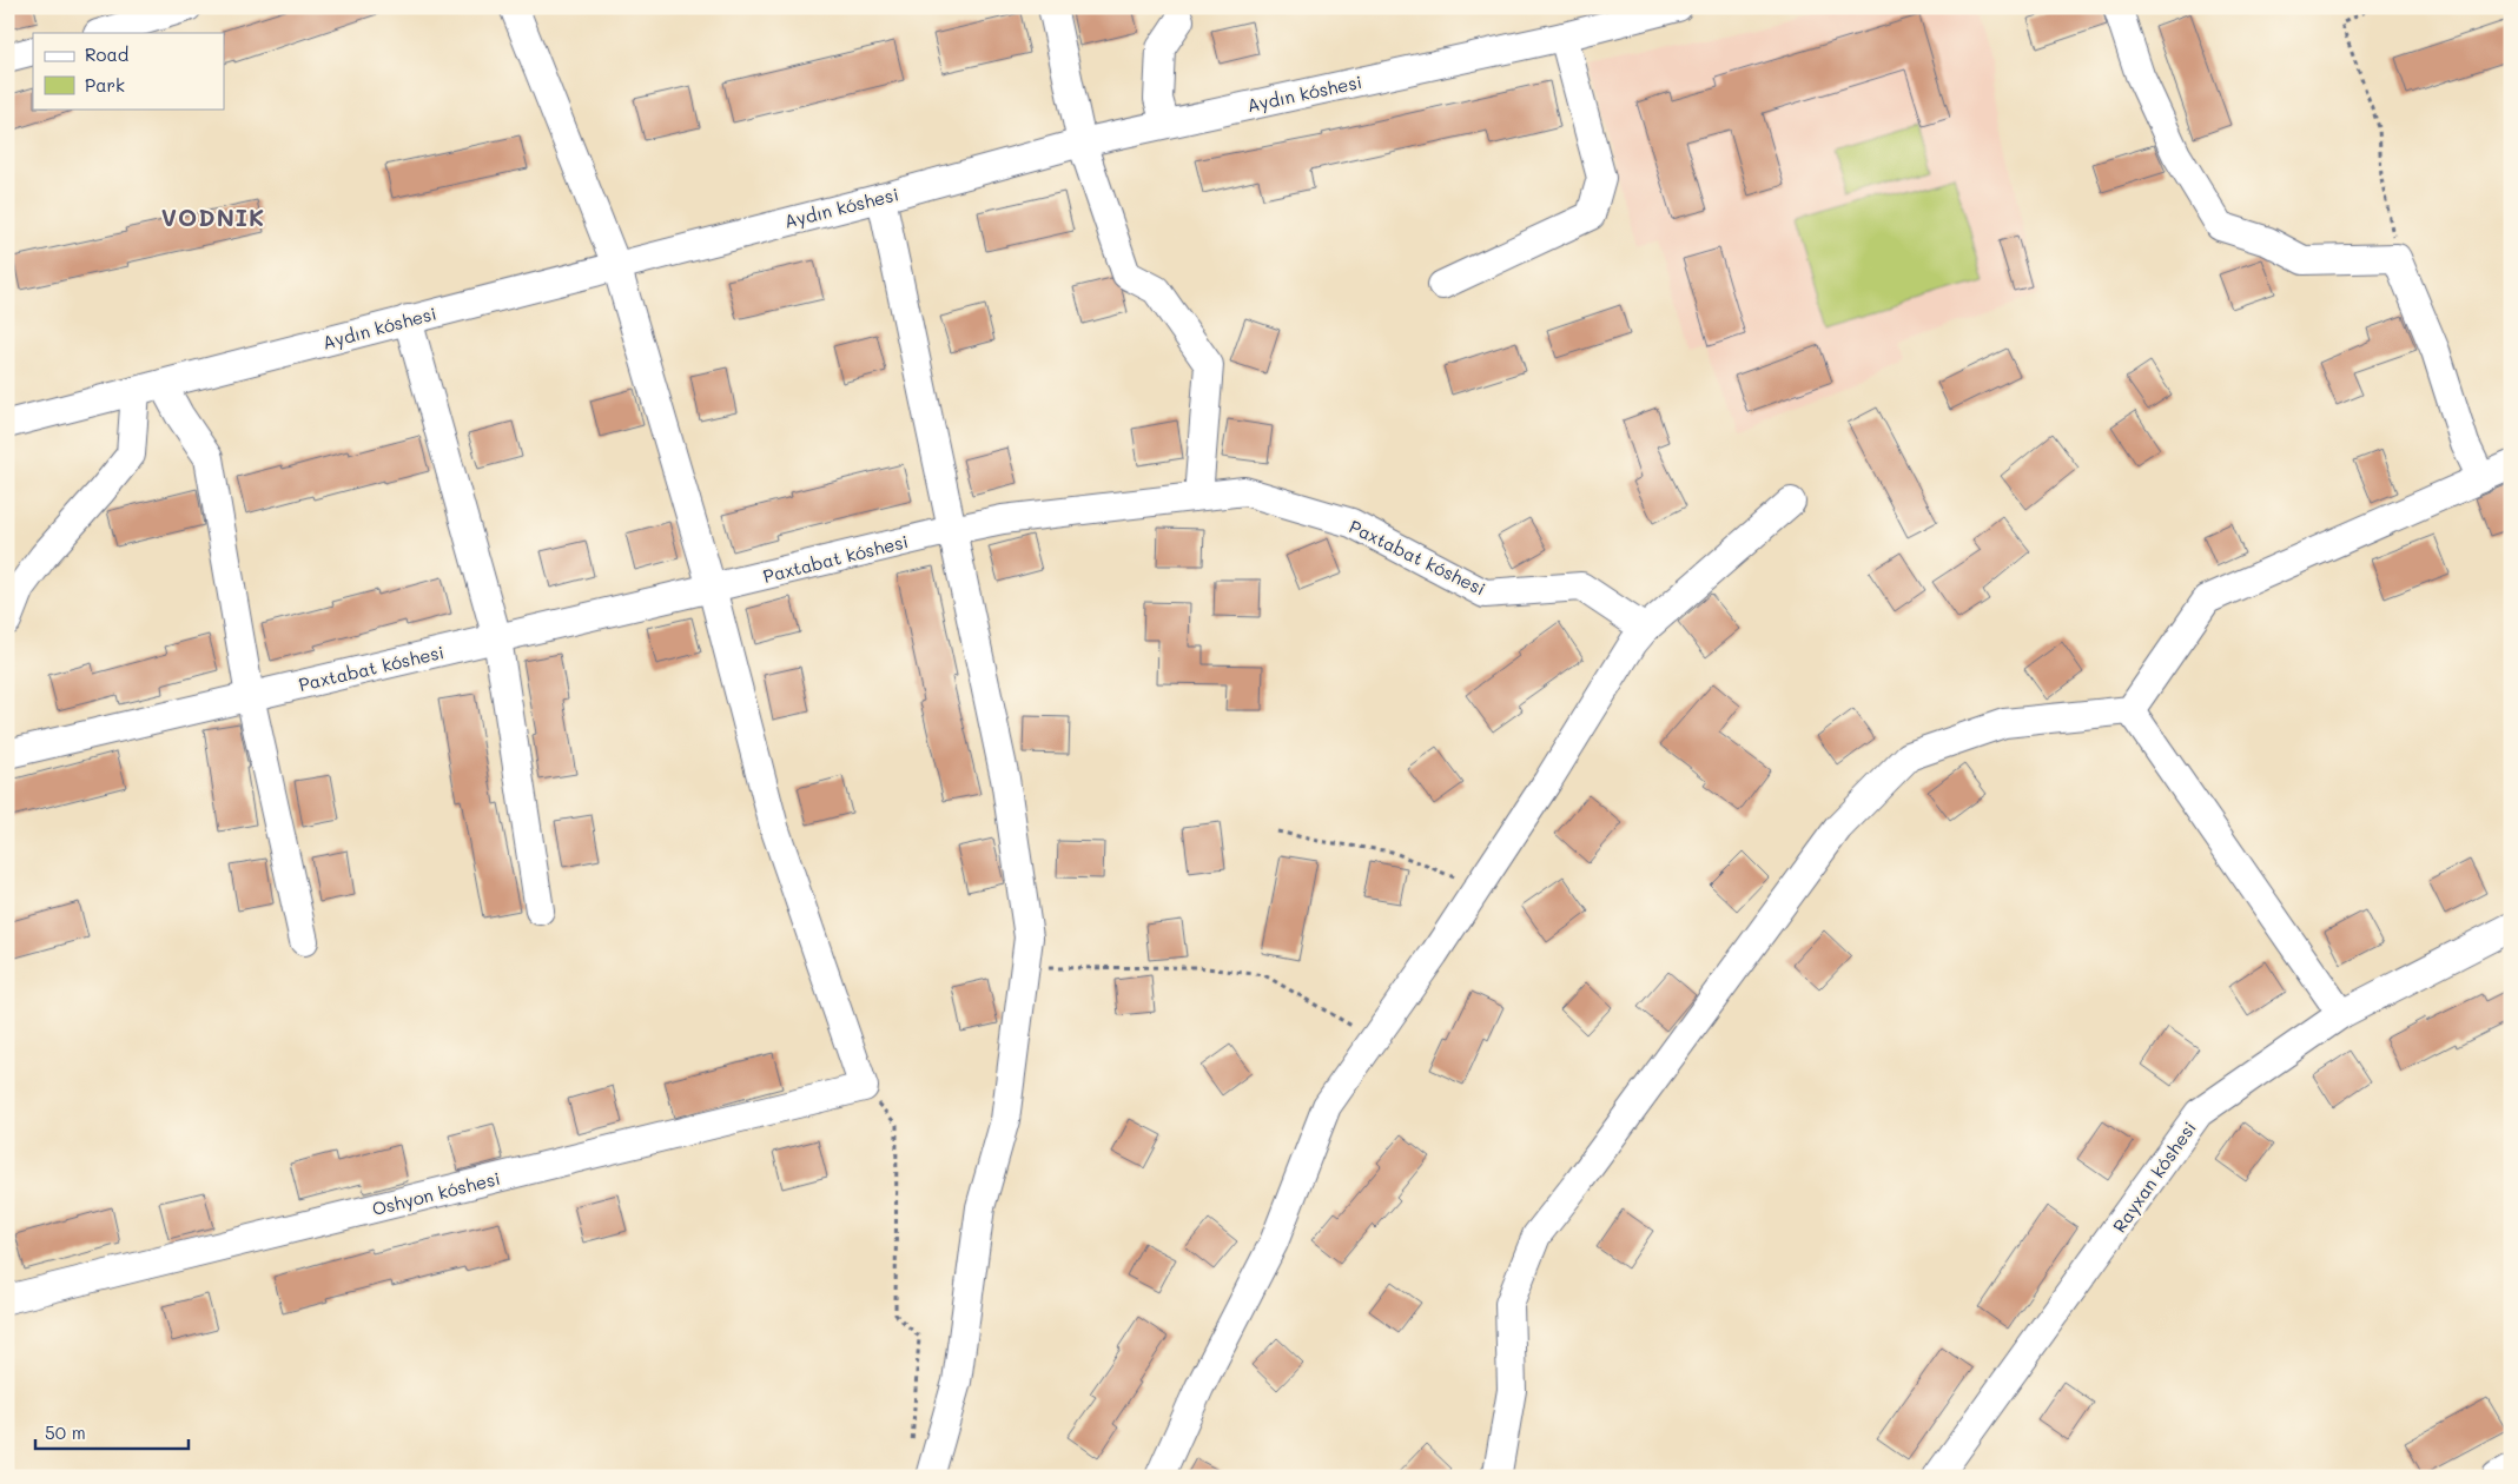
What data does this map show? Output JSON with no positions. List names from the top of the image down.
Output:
{
  "streets": {
    "street": [
      "Aydın kóshesi",
      "Paxtabat kóshesi",
      "Rayxan kóshesi",
      "Oshyon kóshesi"
    ]
  },
  "districts": ["VODNIK"],
  "legend": ["Road", "Park"],
  "scale_bar": "50 m"
}
